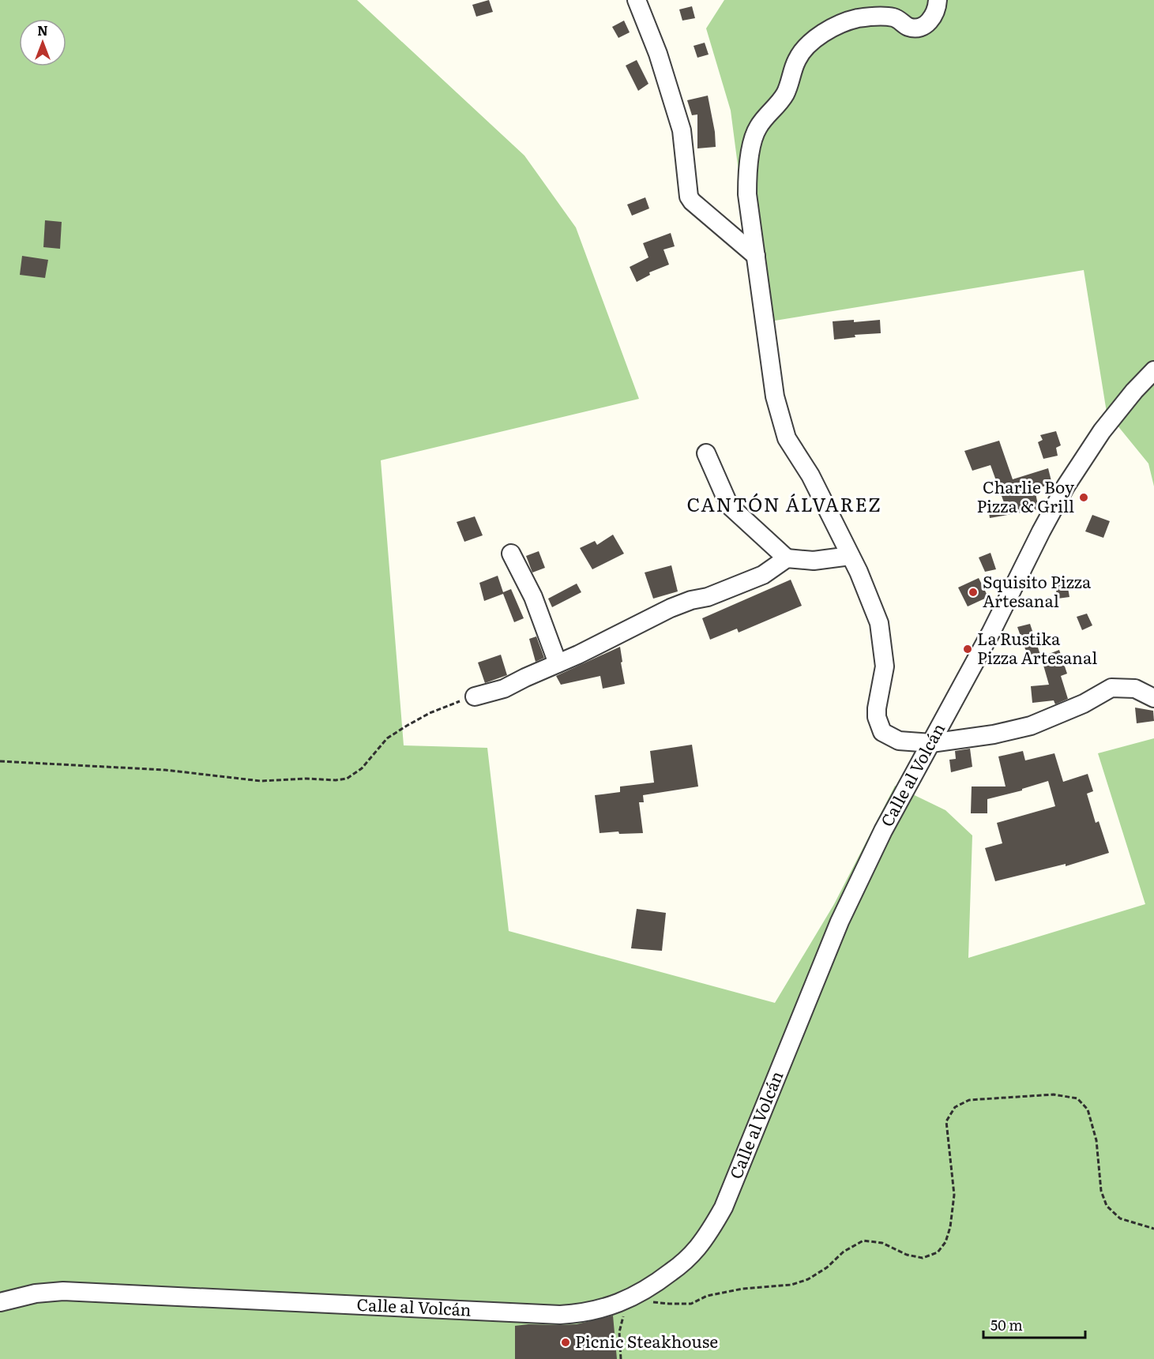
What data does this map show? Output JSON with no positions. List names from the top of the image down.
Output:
{
  "streets": {
    "street": ["Calle al Volcán"]
  },
  "districts": ["CANTÓN ÁLVAREZ"],
  "places": [
    "Charlie Boy Pizza & Grill",
    "Squisito Pizza Artesanal",
    "La Rustika Pizza Artesanal",
    "Picnic Steakhouse"
  ],
  "scale_bar": "50 m",
  "north": "top"
}
